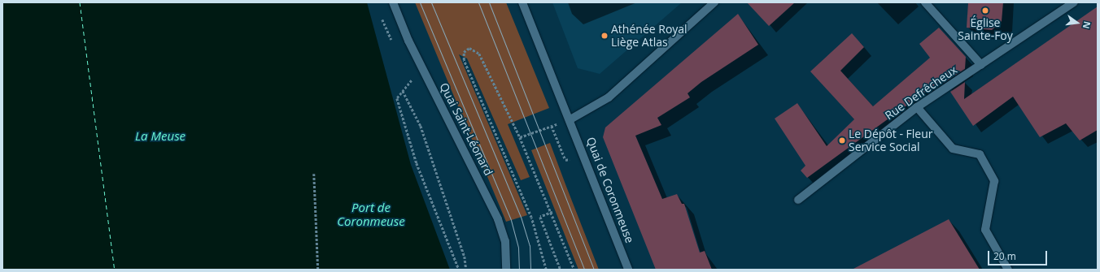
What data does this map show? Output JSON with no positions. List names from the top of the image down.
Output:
{
  "streets": {
    "street": ["Rue Defrêcheux", "Quai Saint-Léonard", "Quai de Coronmeuse"]
  },
  "water": ["La Meuse", "Port de Coronmeuse"],
  "places": ["Église Sainte-Foy", "Athénée Royal Liège Atlas", "Le Dépôt - Fleur Service Social"],
  "scale_bar": "20 m",
  "north": "right"
}
